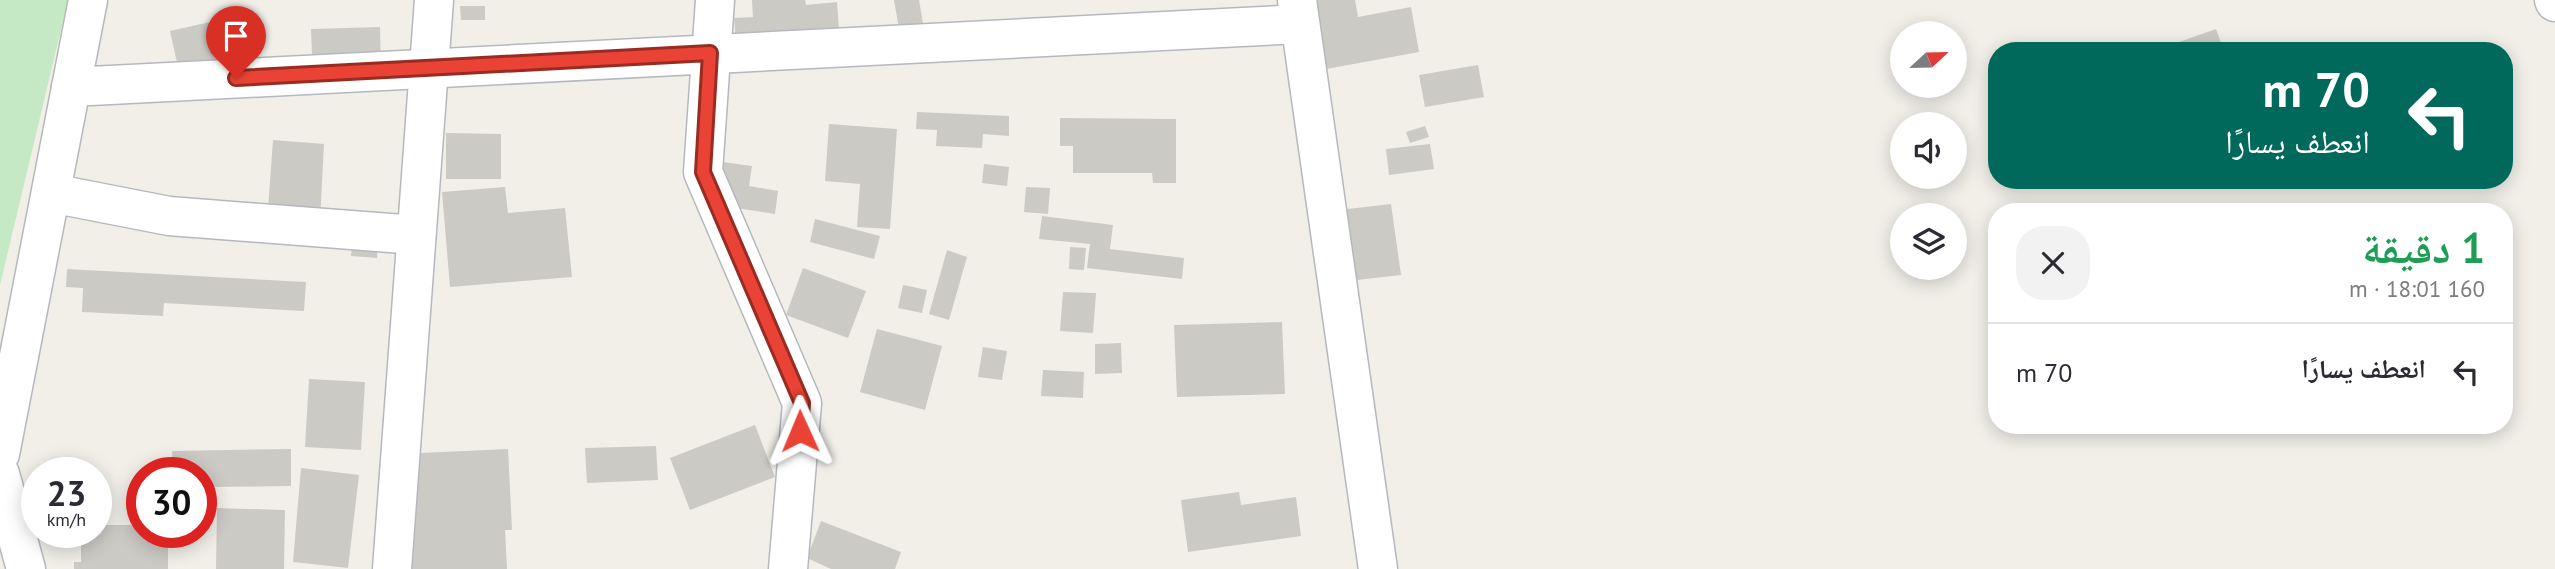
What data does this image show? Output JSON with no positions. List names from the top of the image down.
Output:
{
  "north": "right",
  "page": {
    "turn": ["70 m", "انعطف يسارًا"],
    "heading": ["1 دقيقة", "160 m · 18:01"],
    "list": [
      {
        "name": "انعطف يسارًا",
        "value": "70 m"
      }
    ],
    "speed": "23 km/h",
    "limit": "30"
  }
}
